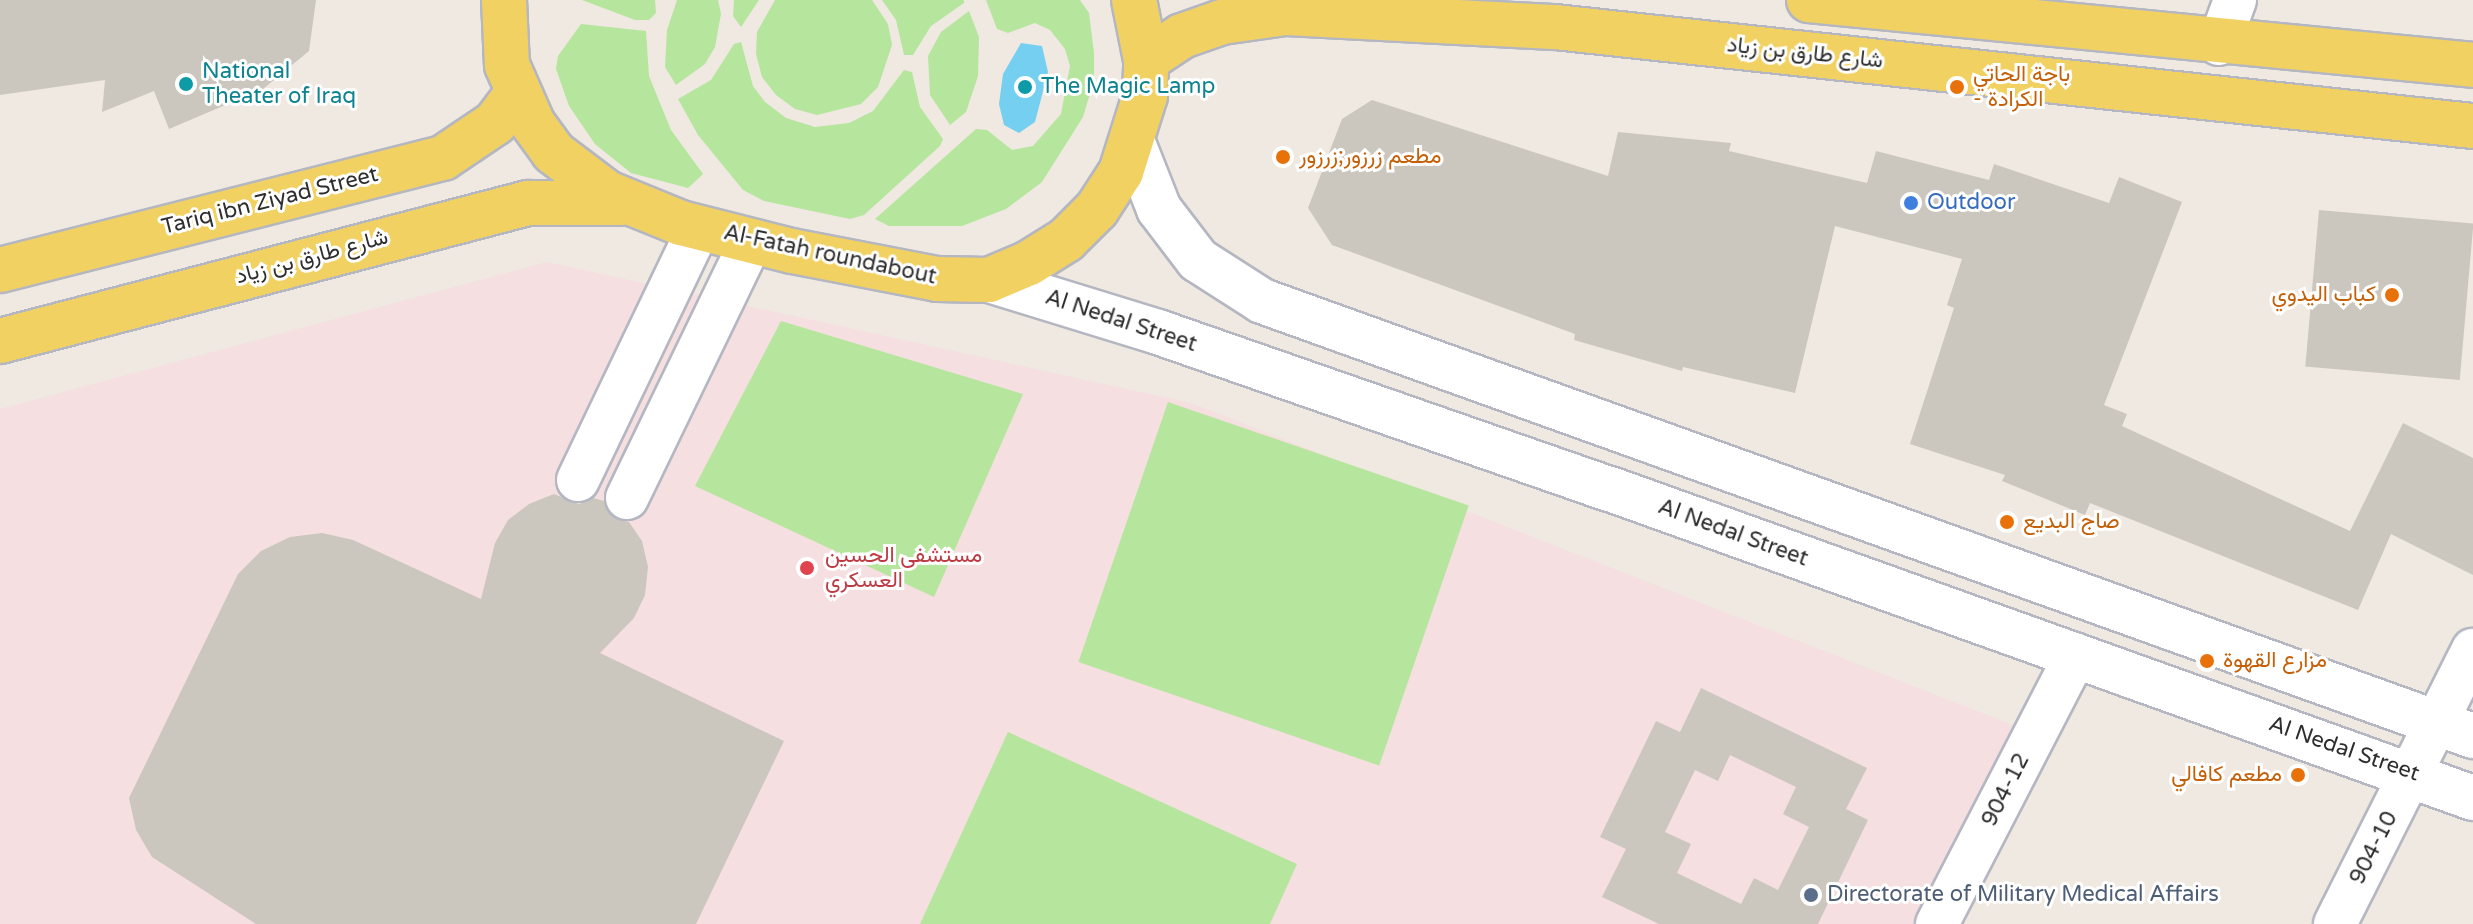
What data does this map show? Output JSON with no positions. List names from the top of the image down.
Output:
{
  "streets": {
    "main road": [
      "شارع طارق بن زياد",
      "Tariq ibn Ziyad Street",
      "Al-Fatah roundabout",
      "Al Nedal Street"
    ],
    "street": ["904-12", "904-10"]
  },
  "crossings": [
    ["شارع طارق بن زياد", "Al-Fatah roundabout"],
    ["Tariq ibn Ziyad Street", "Al-Fatah roundabout"],
    ["Al-Fatah roundabout", "Al Nedal Street"],
    ["Al Nedal Street", "904-12"],
    ["Al Nedal Street", "904-10"]
  ],
  "places": [
    "National Theater of Iraq",
    "The Magic Lamp",
    "باجة الحاتي - الكرادة",
    "مطعم زرزور;زرزور",
    "Outdoor",
    "كباب اليدوي",
    "صاج البديع",
    "مستشفى الحسين العسكري",
    "مزارع القهوة",
    "مطعم كافالي",
    "Directorate of Military Medical Affairs"
  ]
}
